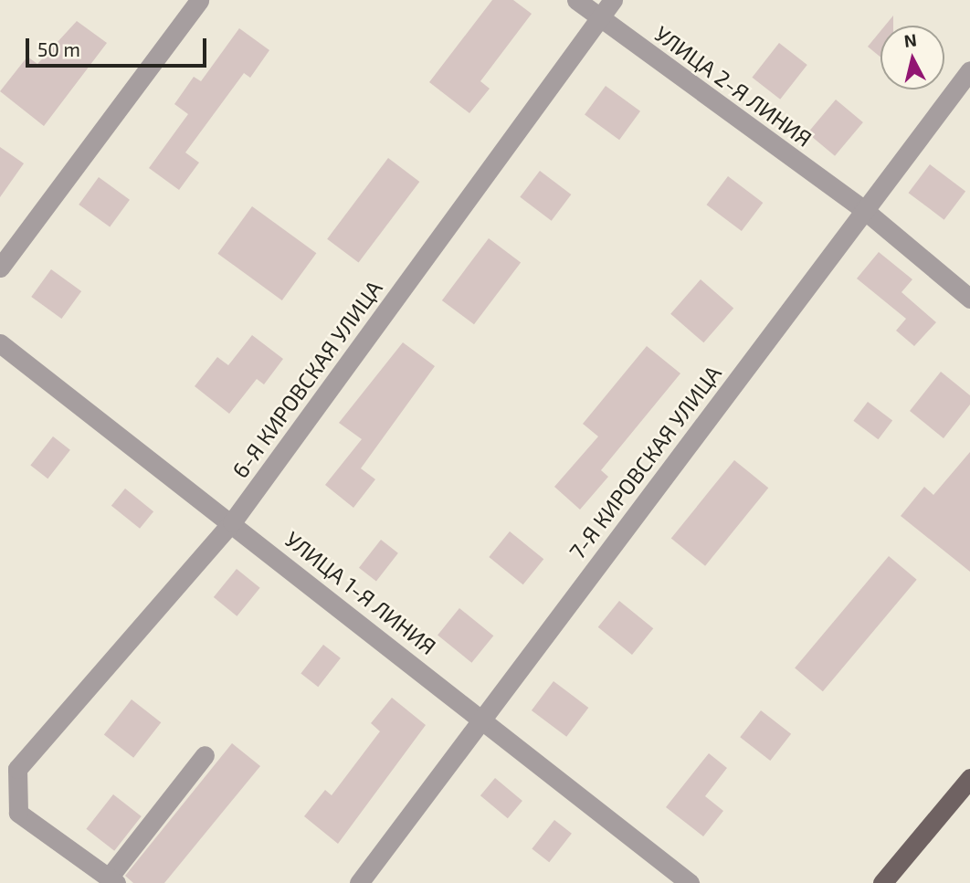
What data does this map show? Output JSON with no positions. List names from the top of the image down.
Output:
{
  "streets": {
    "street": [
      "УЛИЦА 2-Я ЛИНИЯ",
      "6-Я КИРОВСКАЯ УЛИЦА",
      "7-Я КИРОВСКАЯ УЛИЦА",
      "УЛИЦА 1-Я ЛИНИЯ"
    ]
  },
  "crossings": [
    ["УЛИЦА 2-Я ЛИНИЯ", "6-Я КИРОВСКАЯ УЛИЦА"],
    ["УЛИЦА 2-Я ЛИНИЯ", "7-Я КИРОВСКАЯ УЛИЦА"],
    ["6-Я КИРОВСКАЯ УЛИЦА", "УЛИЦА 1-Я ЛИНИЯ"],
    ["7-Я КИРОВСКАЯ УЛИЦА", "УЛИЦА 1-Я ЛИНИЯ"]
  ],
  "scale_bar": "50 m",
  "north": "top"
}
